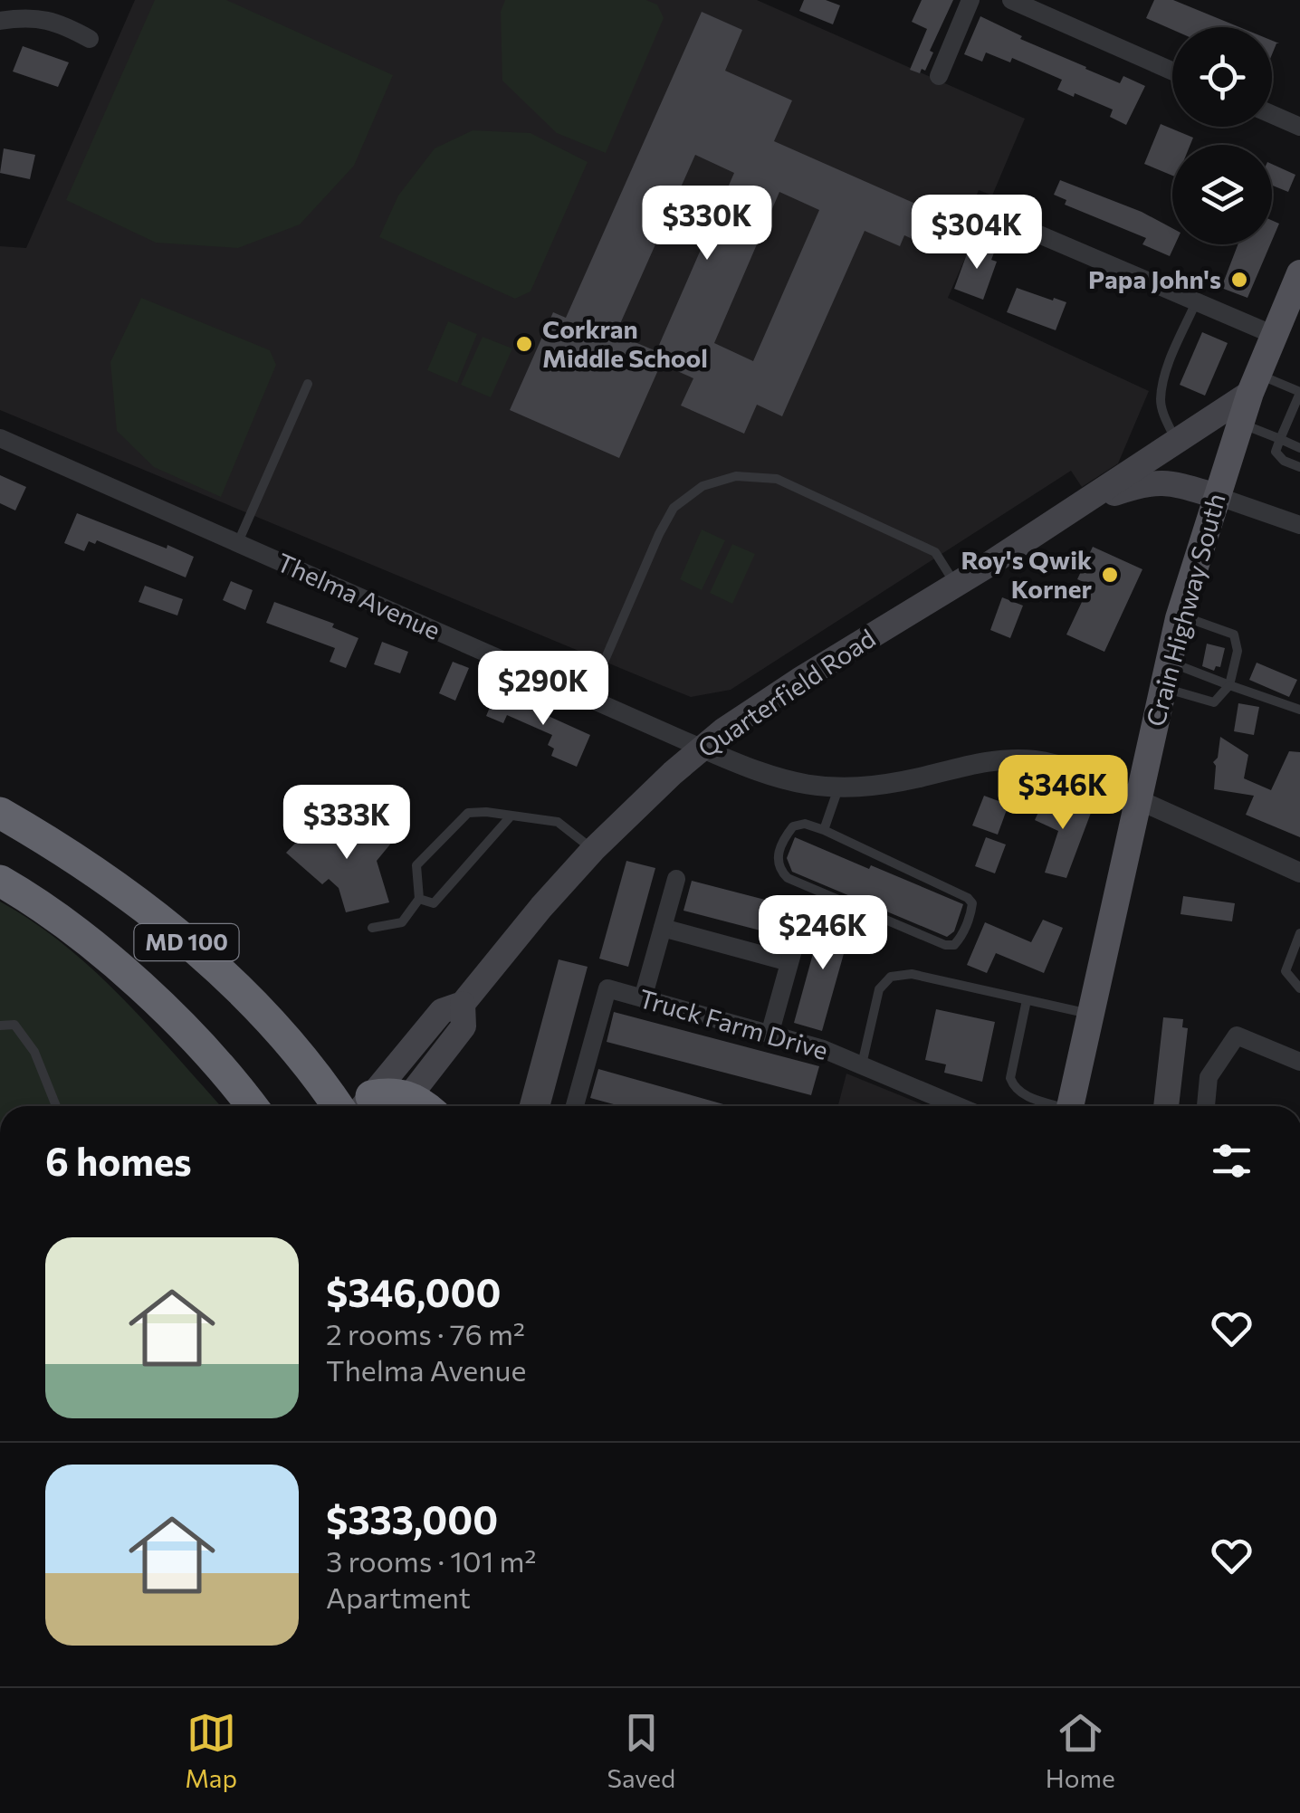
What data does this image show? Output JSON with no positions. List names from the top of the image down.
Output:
{
  "streets": {
    "highway": ["MD 100"],
    "main road": ["Crain Highway South", "Quarterfield Road"],
    "street": ["Thelma Avenue", "Truck Farm Drive"]
  },
  "crossings": [
    ["Thelma Avenue", "Crain Highway South"],
    ["Thelma Avenue", "Quarterfield Road"],
    ["Crain Highway South", "Quarterfield Road"]
  ],
  "places": ["Papa John's", "Corkran Middle School", "Roy's Qwik Korner"],
  "page": {
    "price": [
      "$330K",
      "$304K",
      "$290K",
      "$346K",
      "$333K",
      "$246K"
    ],
    "heading": "6 homes",
    "list": [
      {
        "name": "$346,000",
        "note": "2 rooms · 76 m² · Thelma Avenue"
      },
      {
        "name": "$333,000",
        "note": "3 rooms · 101 m² · Apartment"
      }
    ],
    "tabs": ["Map", "Saved", "Home"]
  }
}
